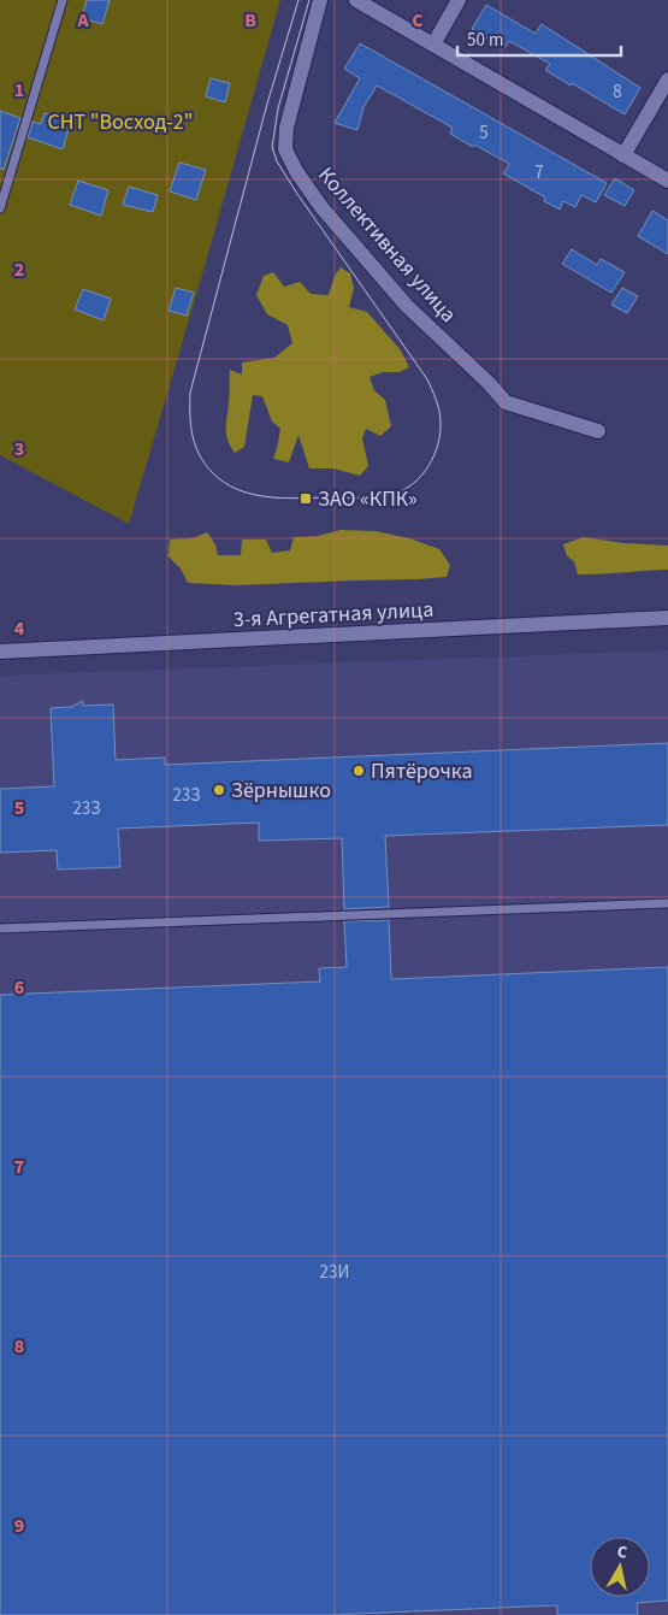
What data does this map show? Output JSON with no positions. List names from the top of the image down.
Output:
{
  "streets": {
    "street": ["Коллективная улица", "3-я Агрегатная улица"]
  },
  "parks": ["СНТ \"Восход-2\""],
  "places": {
    "transit": ["ЗАО «КПК»"],
    "other": ["Пятёрочка", "Зёрнышко"]
  },
  "house_numbers": [
    "8",
    "5",
    "7",
    "23З",
    "23З",
    "23И"
  ],
  "scale_bar": "50 m",
  "north": "top",
  "grid": {
    "columns": ["A", "B", "C"],
    "rows": [
      "1",
      "2",
      "3",
      "4",
      "5",
      "6",
      "7",
      "8",
      "9"
    ]
  }
}
